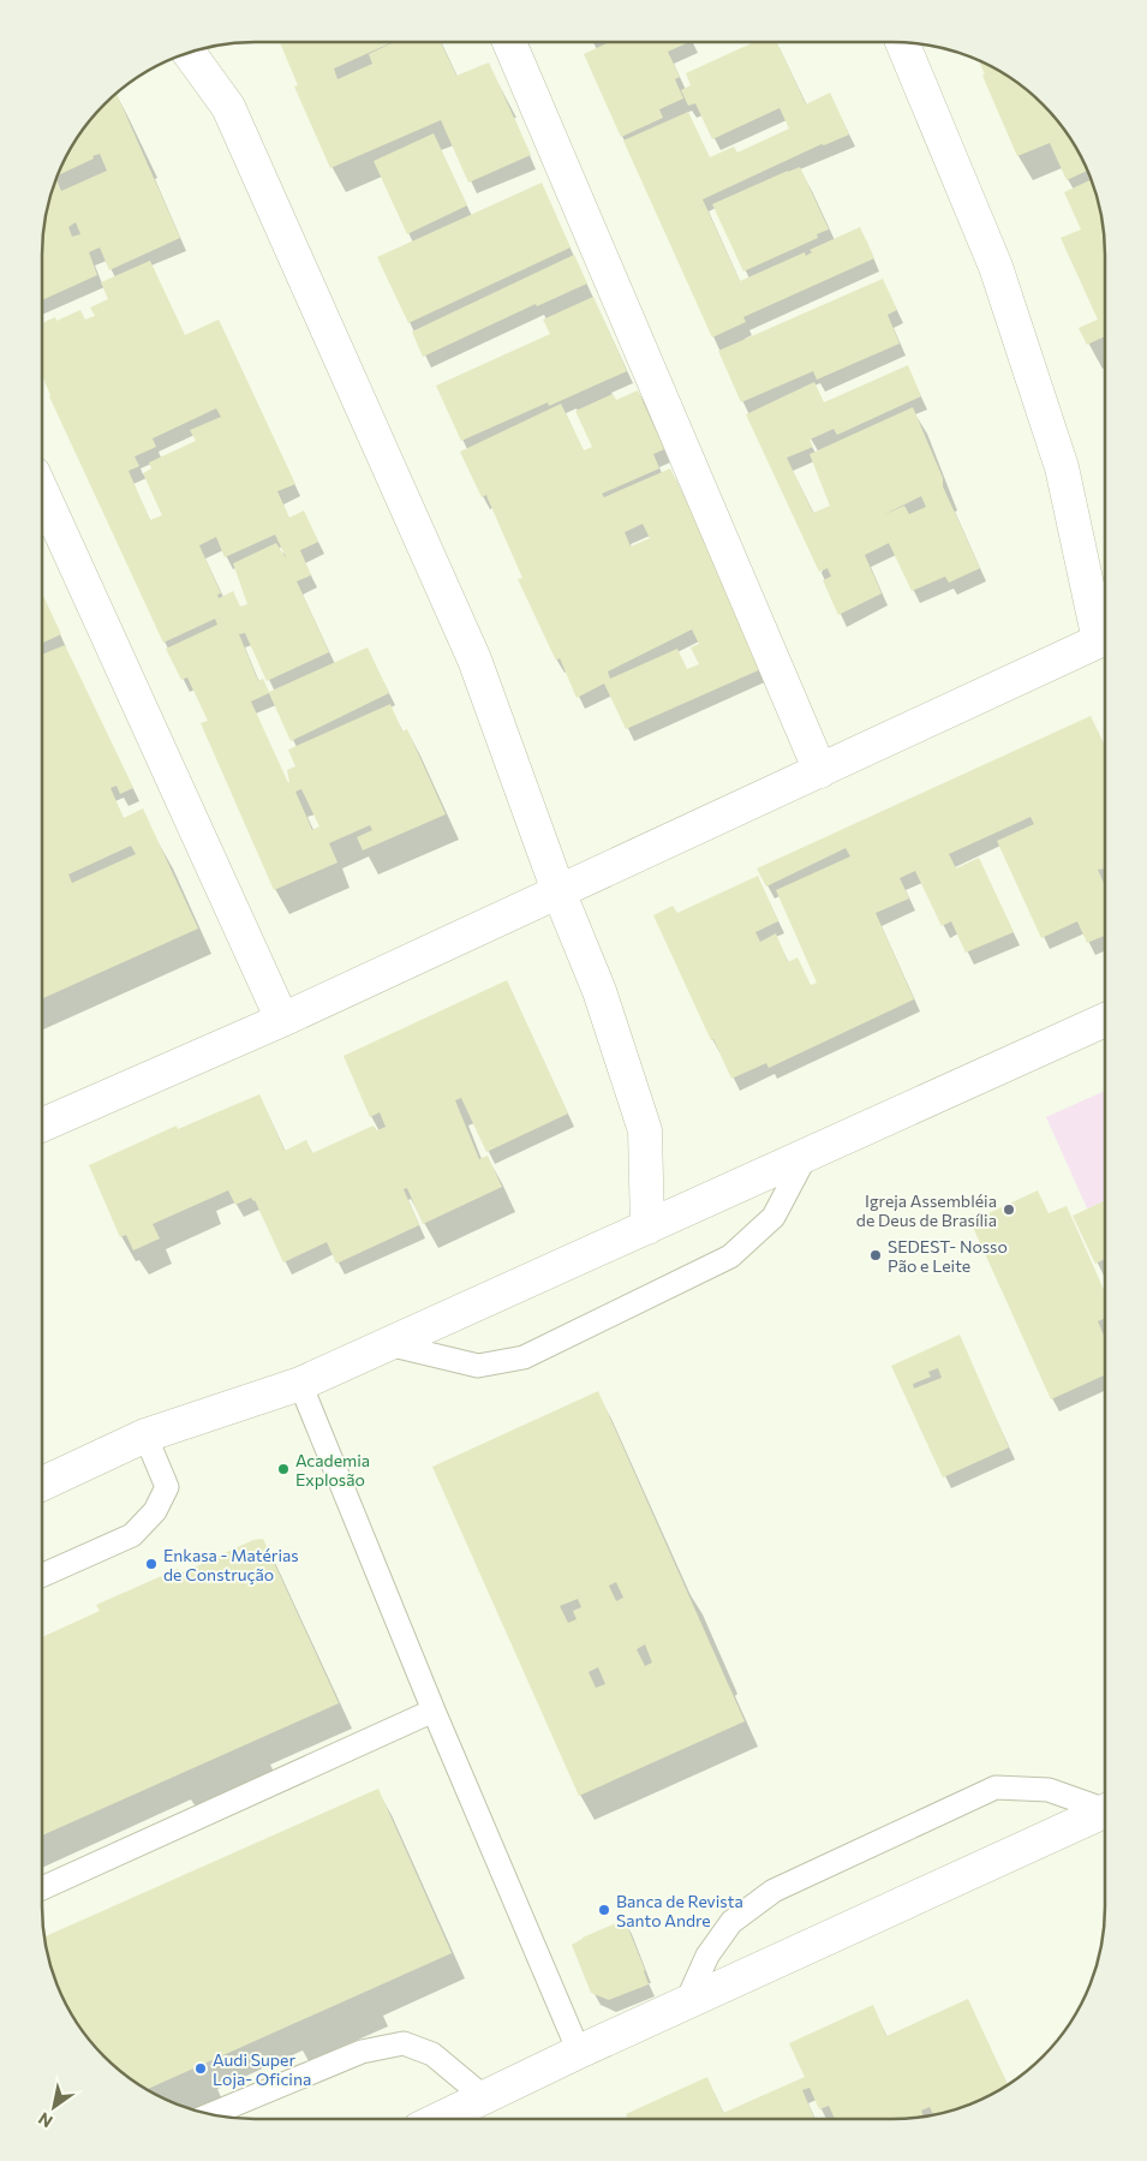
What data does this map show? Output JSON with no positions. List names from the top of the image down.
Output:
{
  "places": [
    "Igreja Assembléia de Deus de Brasília",
    "SEDEST- Nosso Pão e Leite",
    "Academia Explosão",
    "Enkasa - Matérias de Construção",
    "Banca de Revista Santo Andre",
    "Audi Super Loja- Oficina"
  ],
  "north": "bottom left"
}
